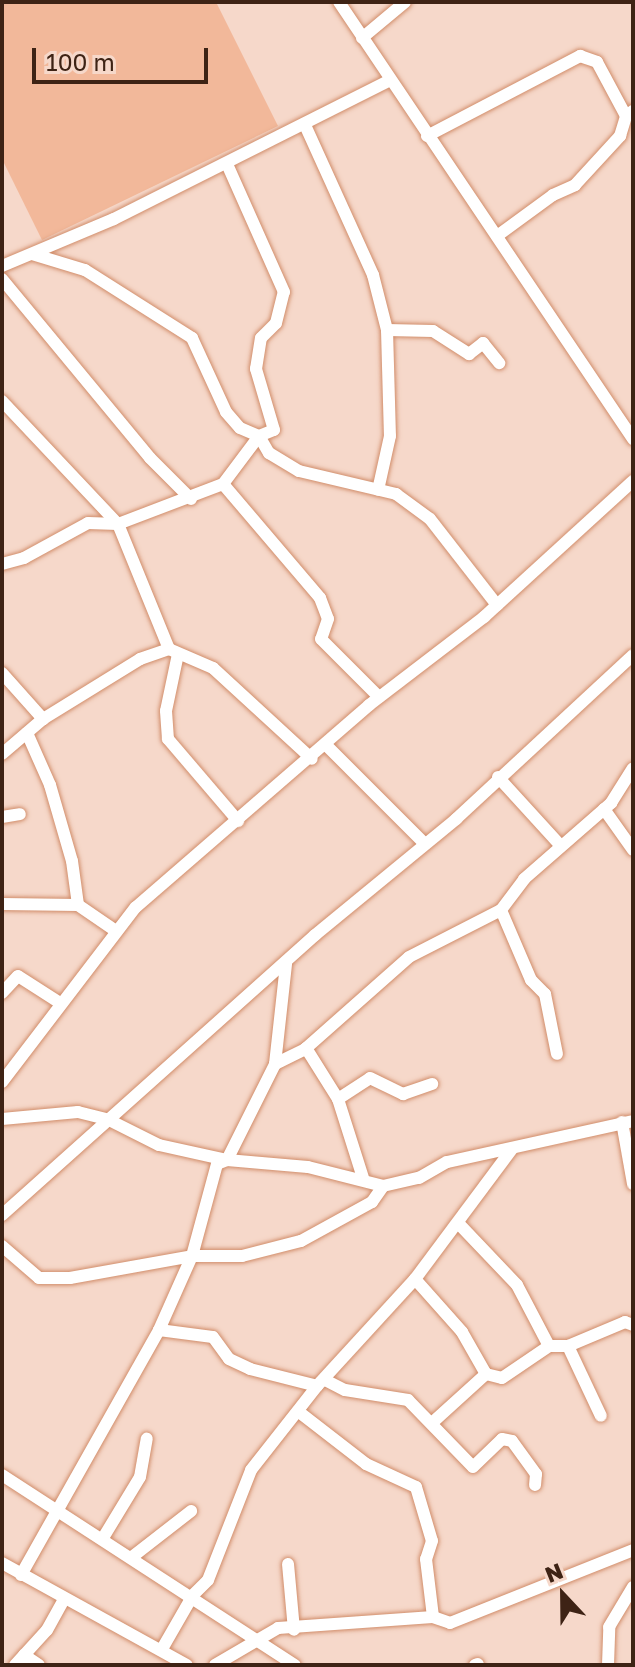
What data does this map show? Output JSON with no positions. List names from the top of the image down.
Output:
{
  "scale_bar": "100 m",
  "north": "top"
}
